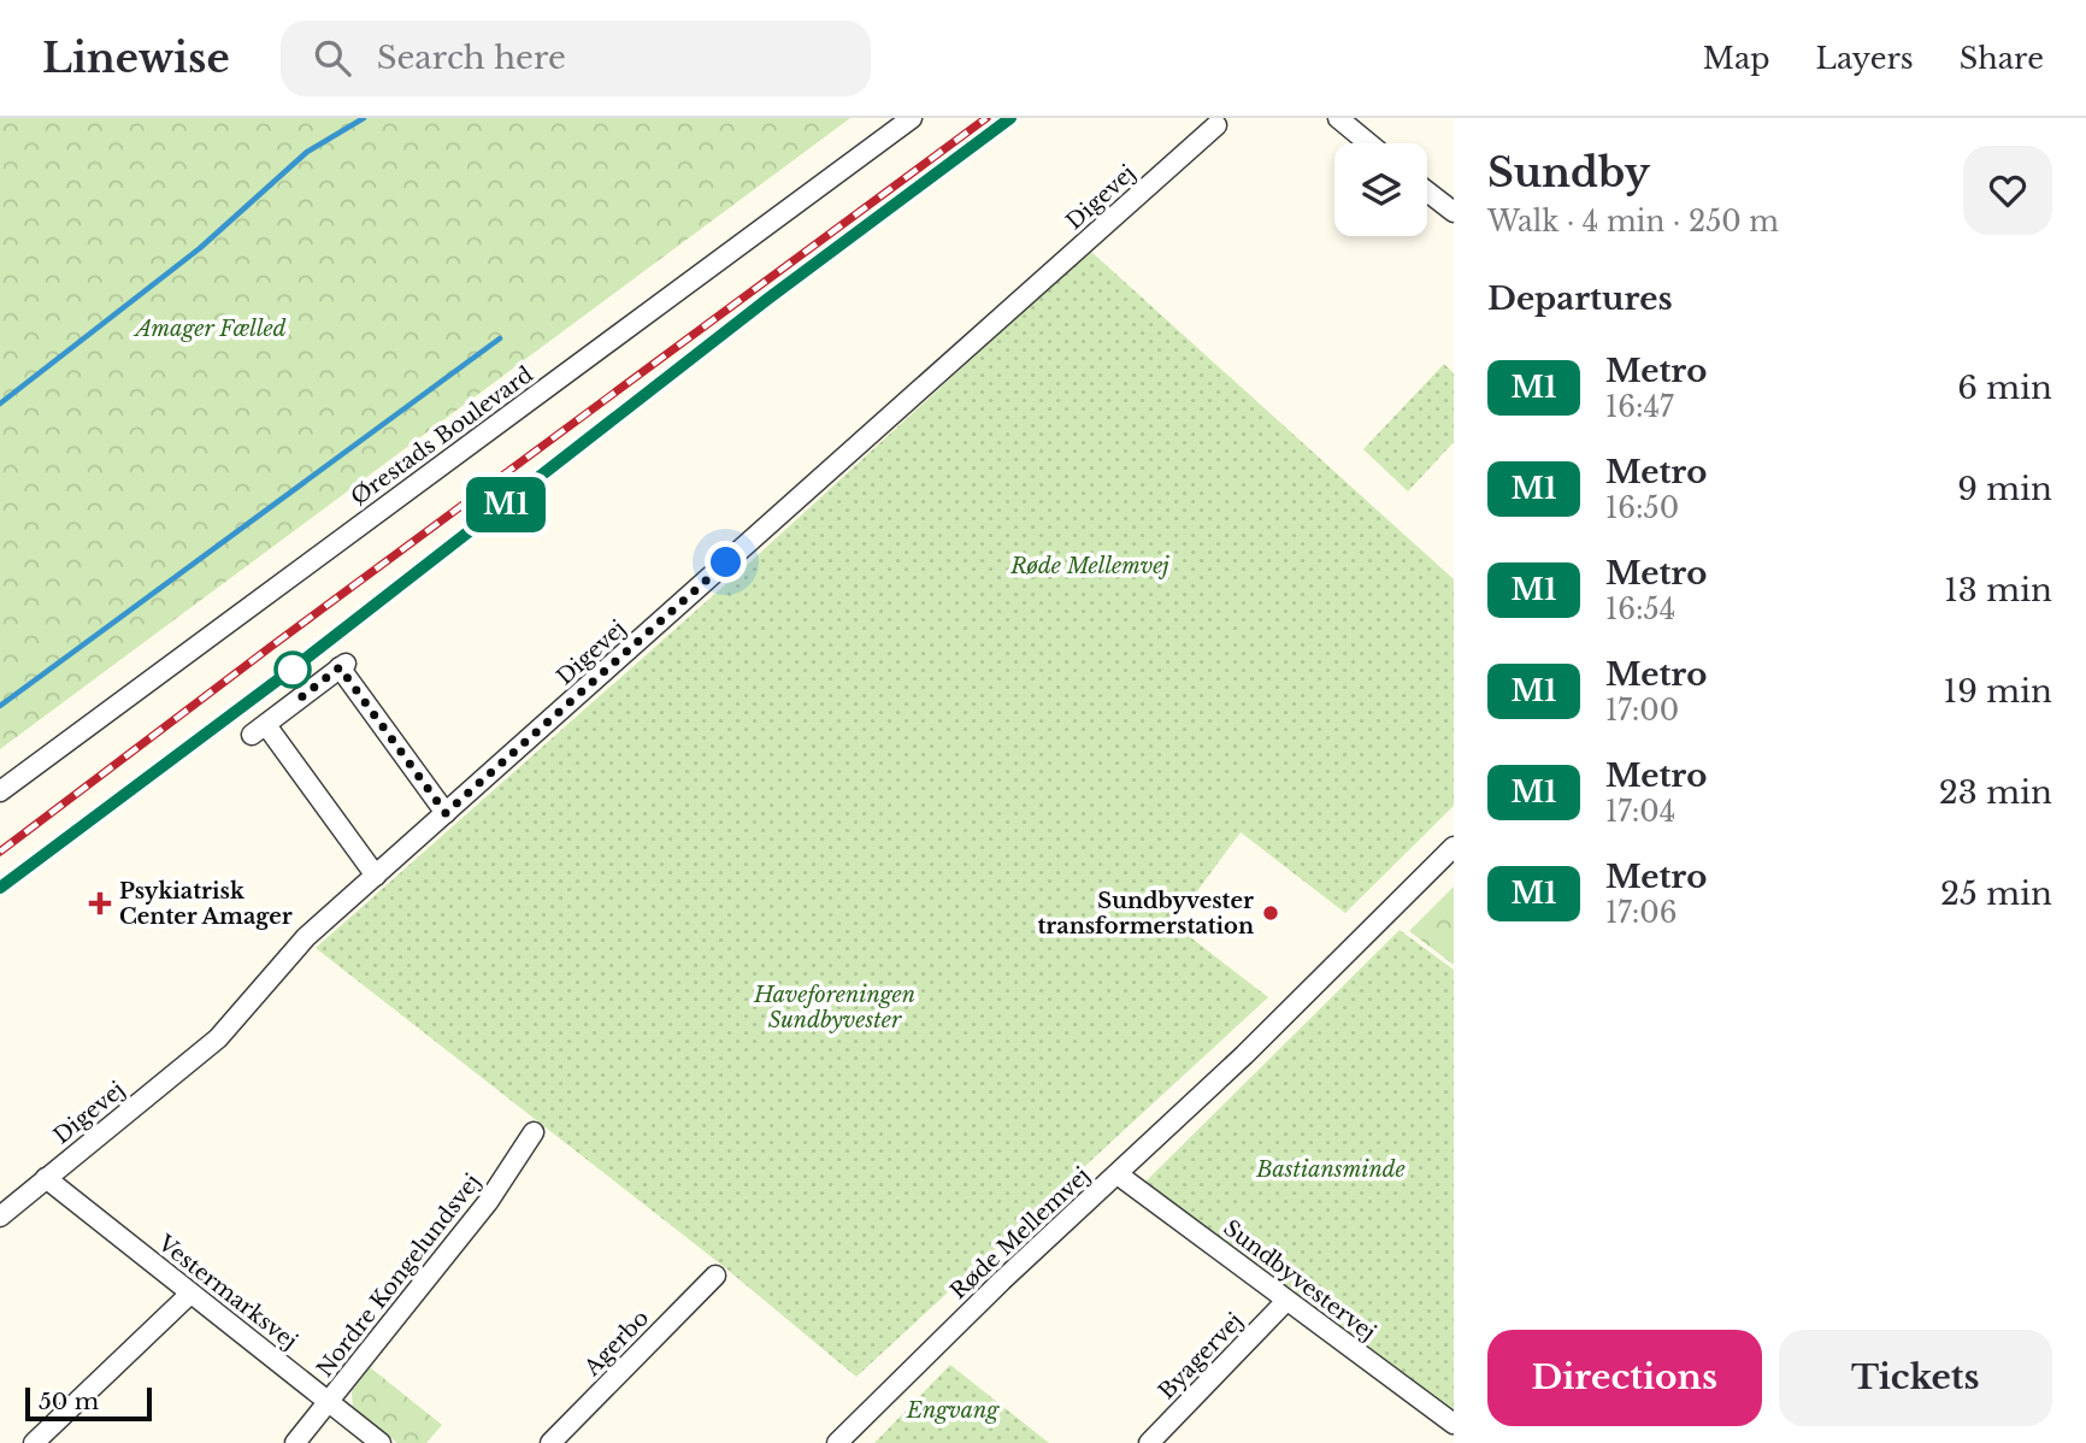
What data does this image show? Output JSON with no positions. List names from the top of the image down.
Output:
{
  "streets": {
    "street": [
      "Digevej",
      "Ørestads Boulevard",
      "Røde Mellemvej",
      "Nordre Kongelundsvej",
      "Sundbyvestervej",
      "Vestermarksvej",
      "Agerbo",
      "Byagervej"
    ]
  },
  "crossings": [
    ["Digevej", "Vestermarksvej"],
    ["Røde Mellemvej", "Sundbyvestervej"],
    ["Nordre Kongelundsvej", "Vestermarksvej"],
    ["Sundbyvestervej", "Byagervej"]
  ],
  "parks": [
    "Amager Fælled",
    "Røde Mellemvej",
    "Haveforeningen Sundbyvester",
    "Bastiansminde",
    "Engvang"
  ],
  "places": {
    "health": ["Psykiatrisk Center Amager"],
    "other": ["Sundbyvester transformerstation"]
  },
  "lines": ["metro line M1"],
  "scale_bar": "50 m",
  "page": {
    "header": "Linewise",
    "search": "Search here",
    "nav": ["Map", "Layers", "Share"],
    "on_map": "M1",
    "heading": [
      ["Sundby", "Walk · 4 min · 250 m"],
      "Departures"
    ],
    "list": [
      {
        "mark": "M1",
        "name": "Metro",
        "note": "16:47",
        "value": "6 min"
      },
      {
        "mark": "M1",
        "name": "Metro",
        "note": "16:50",
        "value": "9 min"
      },
      {
        "mark": "M1",
        "name": "Metro",
        "note": "16:54",
        "value": "13 min"
      },
      {
        "mark": "M1",
        "name": "Metro",
        "note": "17:00",
        "value": "19 min"
      },
      {
        "mark": "M1",
        "name": "Metro",
        "note": "17:04",
        "value": "23 min"
      },
      {
        "mark": "M1",
        "name": "Metro",
        "note": "17:06",
        "value": "25 min"
      }
    ],
    "buttons": ["Directions", "Tickets"],
    "scale": "50 m"
  }
}
